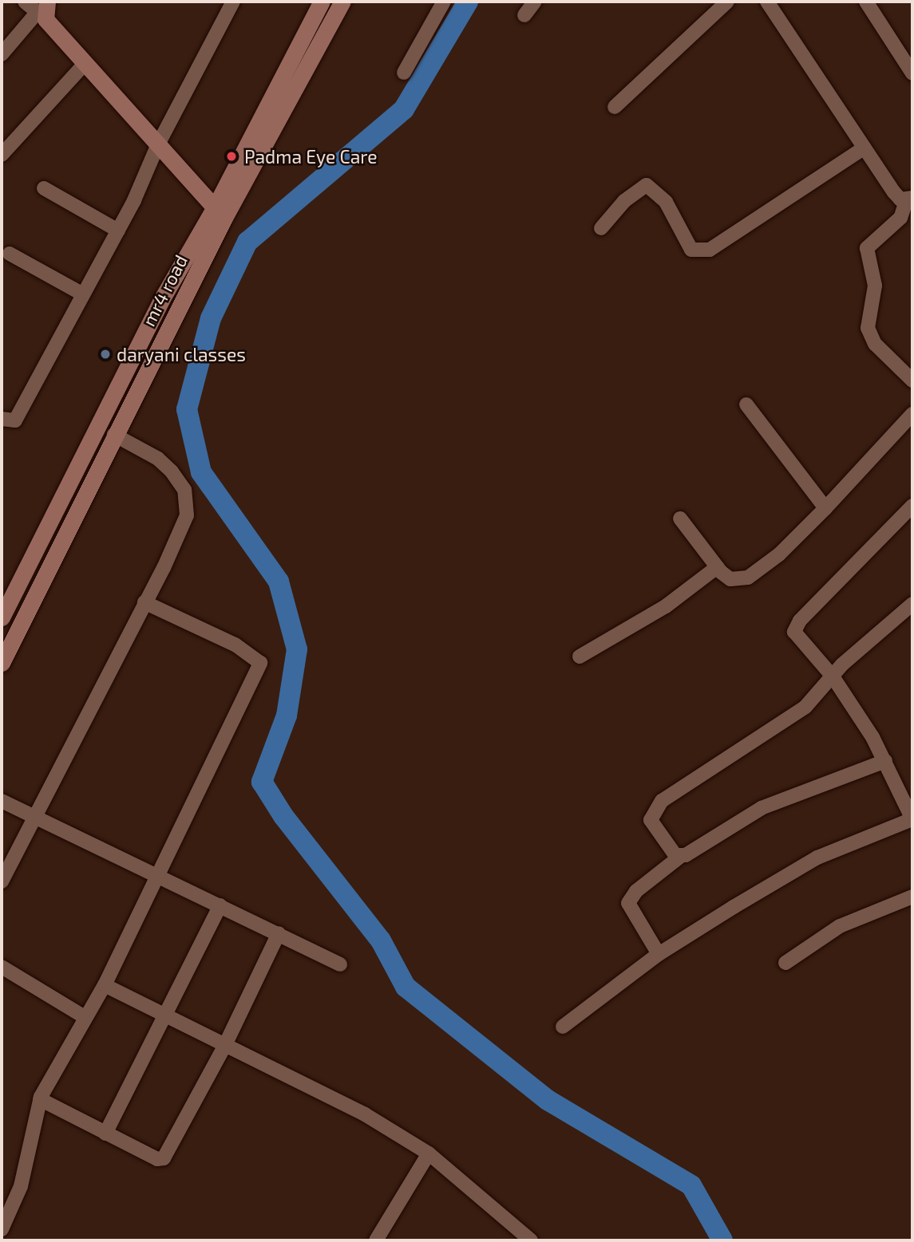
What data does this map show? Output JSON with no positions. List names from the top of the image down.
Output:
{
  "streets": {
    "street": ["mr4 road"]
  },
  "places": ["Padma Eye Care", "daryani classes"]
}
